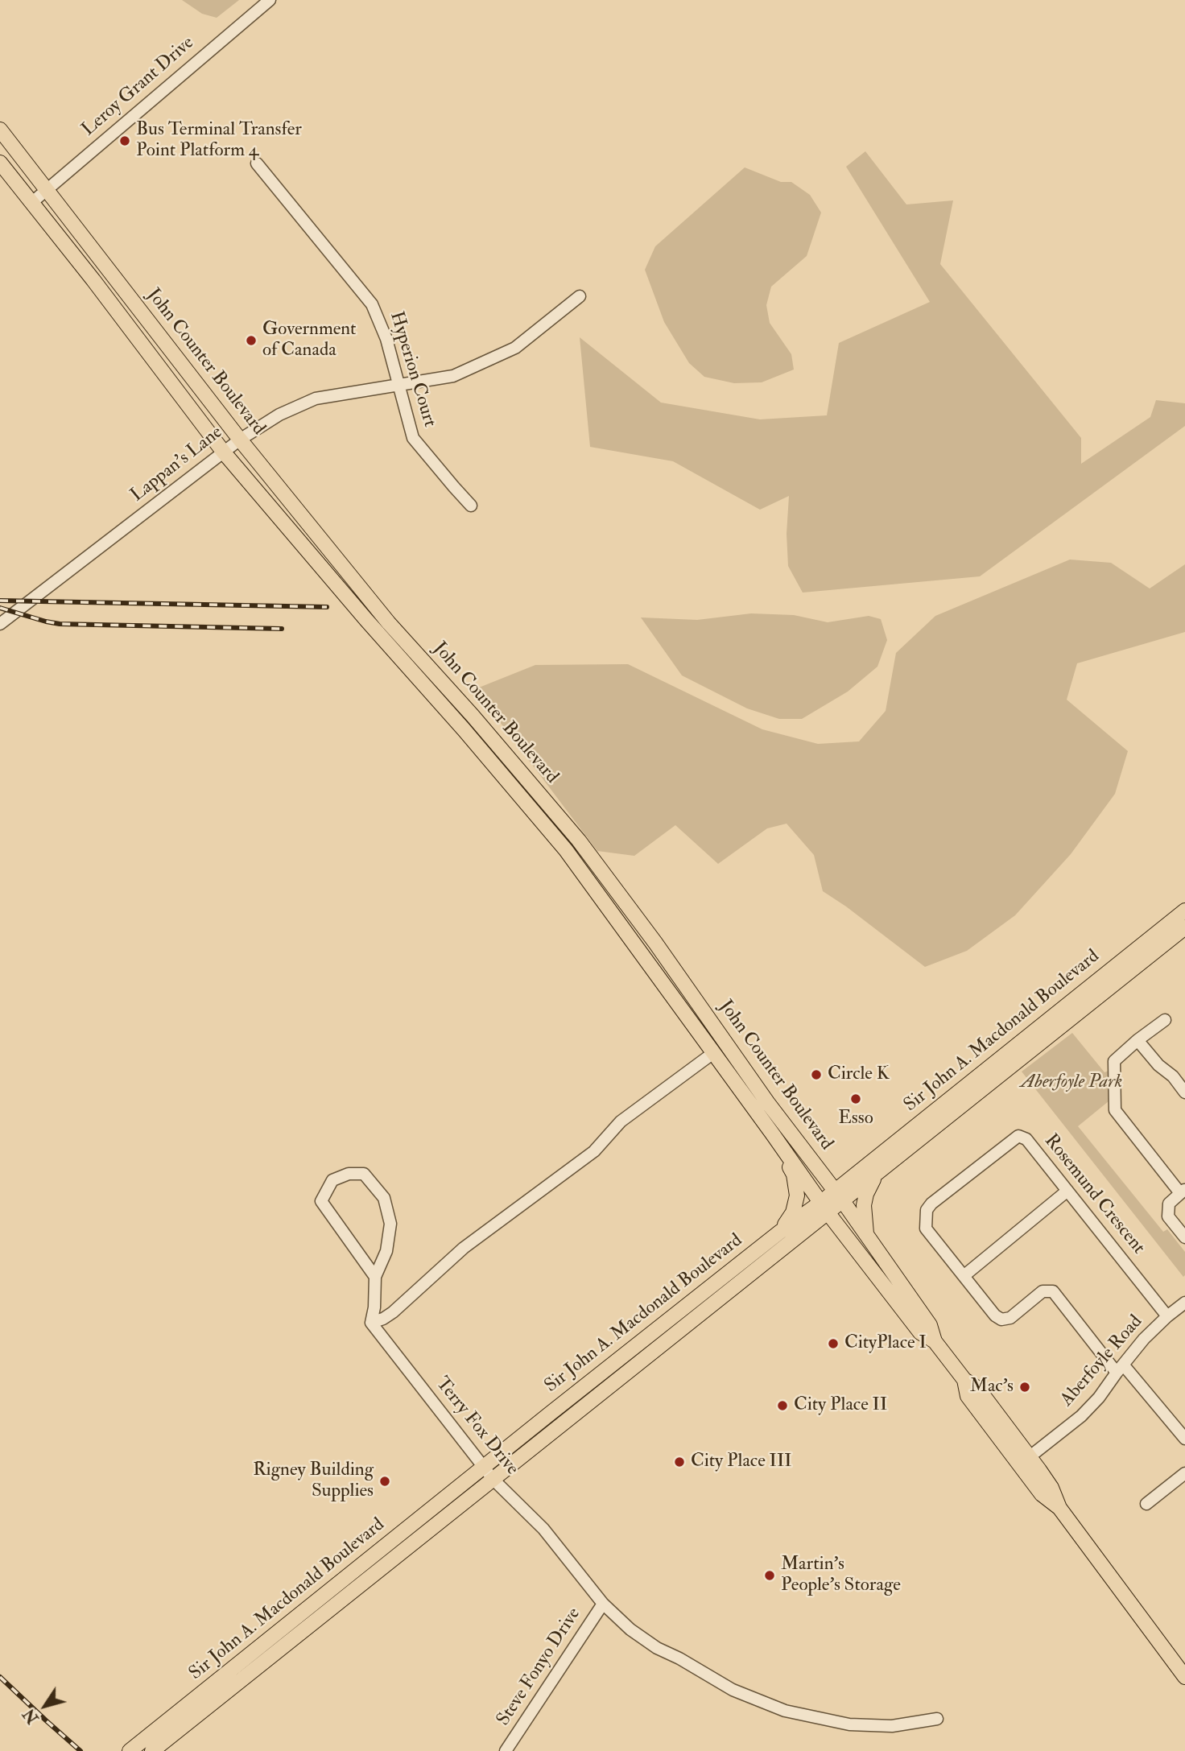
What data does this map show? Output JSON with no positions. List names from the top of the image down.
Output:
{
  "streets": {
    "main road": ["John Counter Boulevard", "Sir John A. Macdonald Boulevard"],
    "street": [
      "Leroy Grant Drive",
      "Hyperion Court",
      "Lappan's Lane",
      "Rosemund Crescent",
      "Aberfoyle Road",
      "Terry Fox Drive",
      "Steve Fonyo Drive"
    ]
  },
  "crossings": [
    ["Leroy Grant Drive", "John Counter Boulevard"],
    ["John Counter Boulevard", "Lappan's Lane"],
    ["John Counter Boulevard", "Sir John A. Macdonald Boulevard"],
    ["John Counter Boulevard", "Aberfoyle Road"],
    ["Hyperion Court", "Lappan's Lane"],
    ["Sir John A. Macdonald Boulevard", "Terry Fox Drive"],
    ["Rosemund Crescent", "Aberfoyle Road"],
    ["Terry Fox Drive", "Steve Fonyo Drive"]
  ],
  "parks": ["Aberfoyle Park"],
  "places": [
    "Bus Terminal Transfer Point Platform 4",
    "Government of Canada",
    "Circle K",
    "Esso",
    "CityPlace I",
    "Mac's",
    "City Place II",
    "City Place III",
    "Rigney Building Supplies",
    "Martin's People's Storage"
  ],
  "north": "bottom left"
}
